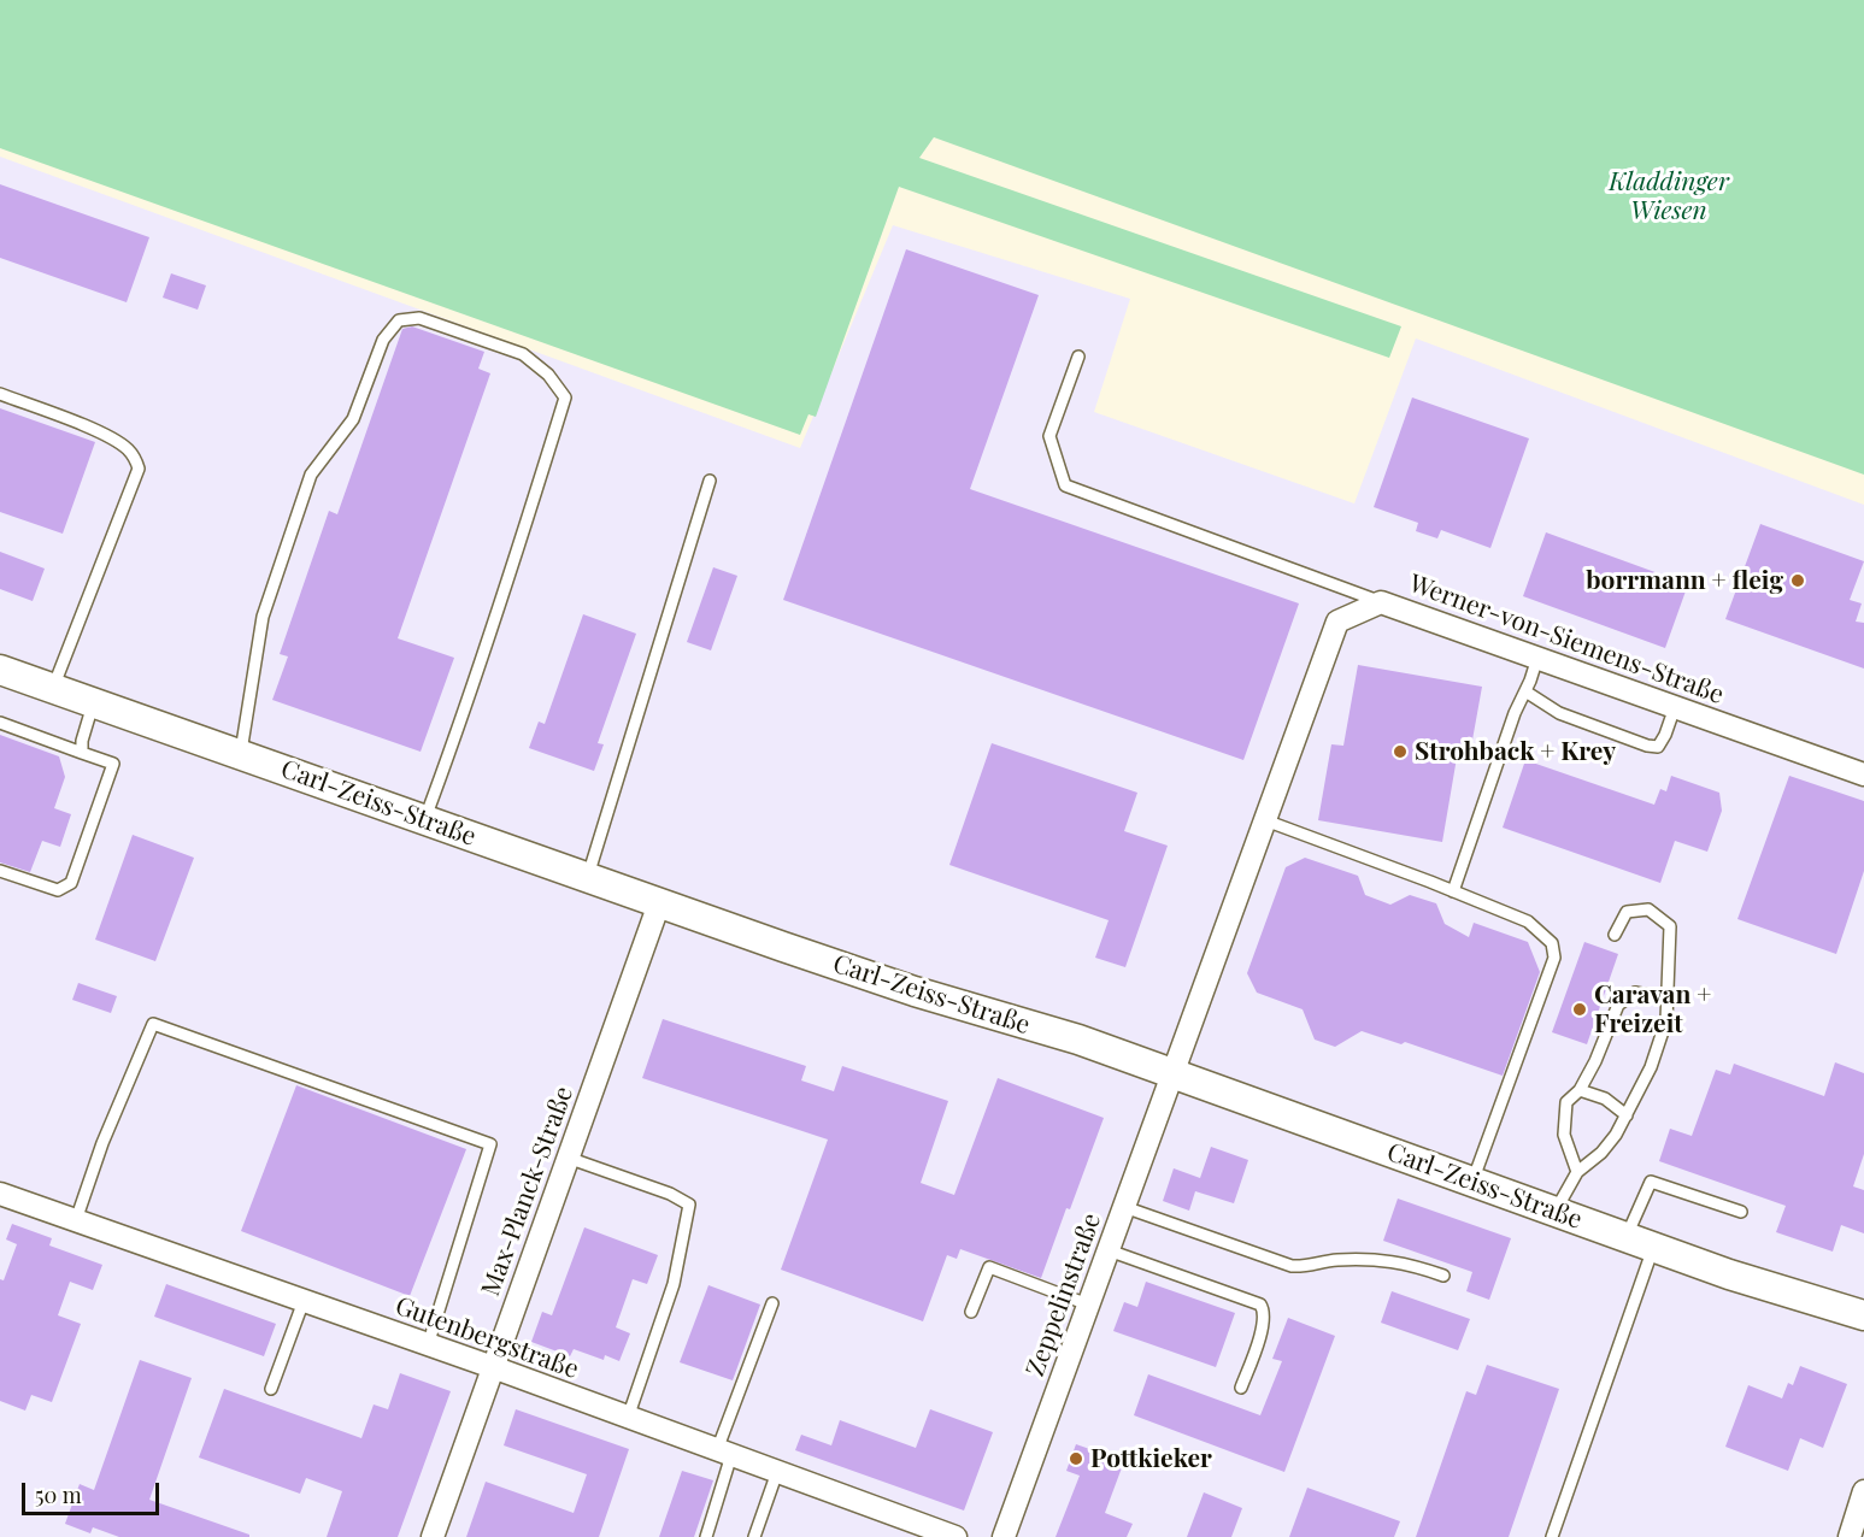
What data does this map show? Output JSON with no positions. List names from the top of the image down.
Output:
{
  "streets": {
    "main road": ["Carl-Zeiss-Straße"],
    "street": [
      "Werner-von-Siemens-Straße",
      "Max-Planck-Straße",
      "Zeppelinstraße",
      "Gutenbergstraße"
    ]
  },
  "crossings": [
    ["Werner-von-Siemens-Straße", "Carl-Zeiss-Straße"],
    ["Werner-von-Siemens-Straße", "Zeppelinstraße"],
    ["Carl-Zeiss-Straße", "Max-Planck-Straße"],
    ["Carl-Zeiss-Straße", "Zeppelinstraße"],
    ["Max-Planck-Straße", "Gutenbergstraße"]
  ],
  "parks": ["Kladdinger Wiesen"],
  "places": [
    "borrmann + fleig",
    "Strohback + Krey",
    "Caravan + Freizeit",
    "Pottkieker"
  ],
  "scale_bar": "50 m"
}
